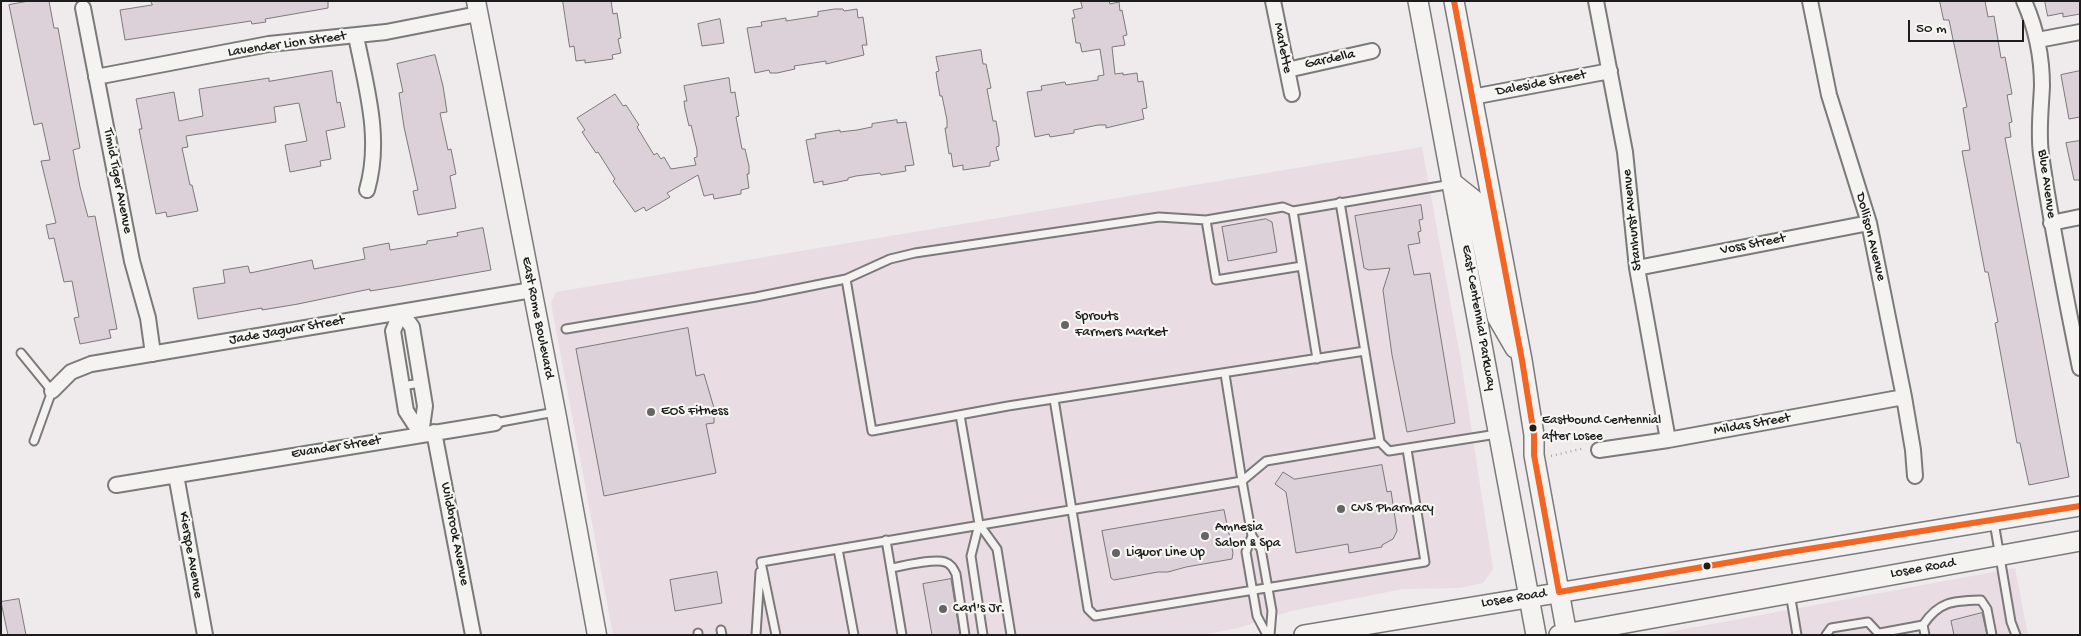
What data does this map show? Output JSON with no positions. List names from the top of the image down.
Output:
{
  "streets": {
    "main road": ["East Centennial Parkway", "Losee Road"],
    "street": [
      "Lavender Lion Street",
      "Marlette",
      "Gardella",
      "Daleside Street",
      "Timid Tiger Avenue",
      "Blue Avenue",
      "Stanhurst Avenue",
      "Dollison Avenue",
      "Voss Street",
      "East Rome Boulevard",
      "Jade Jaguar Street",
      "Mildas Street",
      "Evander Street",
      "Wildbrook Avenue",
      "Kierspe Avenue"
    ]
  },
  "crossings": [
    ["Lavender Lion Street", "Timid Tiger Avenue"],
    ["Lavender Lion Street", "East Rome Boulevard"],
    ["Marlette", "Gardella"],
    ["Daleside Street", "Stanhurst Avenue"],
    ["Timid Tiger Avenue", "Jade Jaguar Street"],
    ["Stanhurst Avenue", "Voss Street"],
    ["Stanhurst Avenue", "Mildas Street"],
    ["Dollison Avenue", "Voss Street"],
    ["Dollison Avenue", "Mildas Street"],
    ["East Rome Boulevard", "Jade Jaguar Street"],
    ["East Rome Boulevard", "Evander Street"],
    ["East Centennial Parkway", "Losee Road"],
    ["Jade Jaguar Street", "Wildbrook Avenue"],
    ["Evander Street", "Wildbrook Avenue"],
    ["Evander Street", "Kierspe Avenue"]
  ],
  "places": [
    "Sprouts Farmers Market",
    "EOS Fitness",
    "Eastbound Centennial after Losee",
    "CVS Pharmacy",
    "Amnesia Salon & Spa",
    "Liquor Line Up",
    "Carl's Jr."
  ],
  "scale_bar": "50 m"
}
